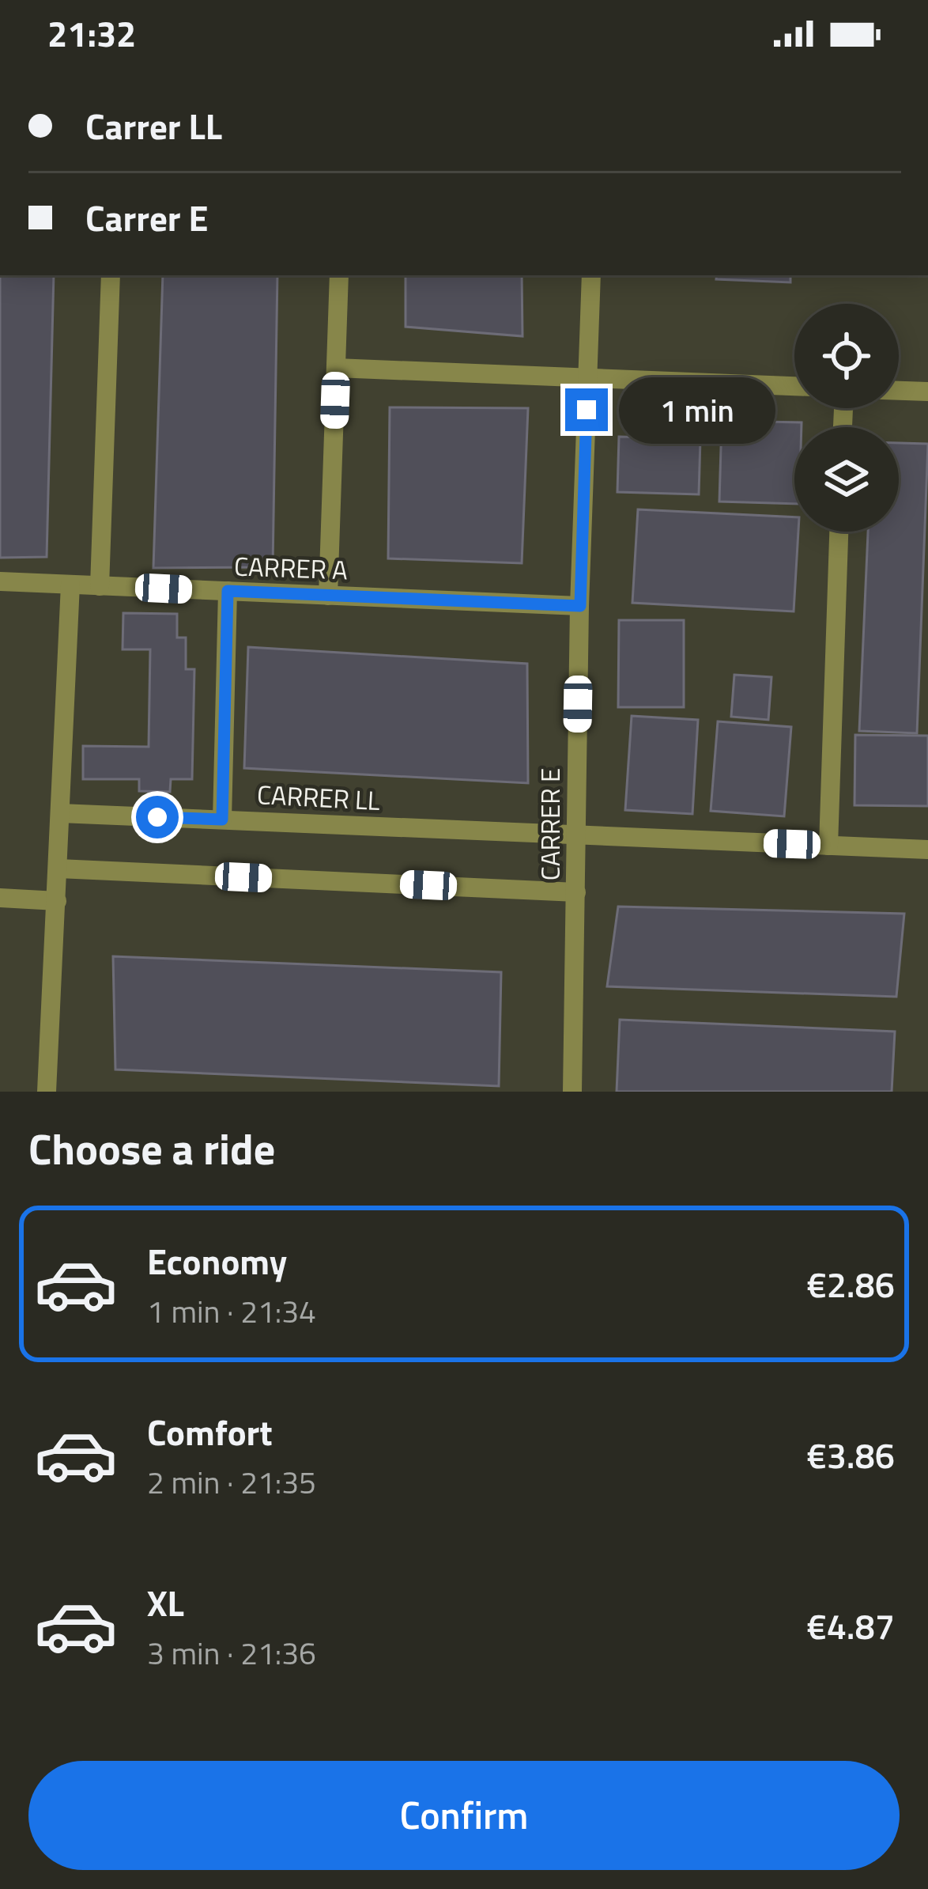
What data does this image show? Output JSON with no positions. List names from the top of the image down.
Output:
{
  "streets": {
    "lane": ["CARRER A", "CARRER LL", "CARRER E"]
  },
  "crossings": [
    ["CARRER A", "CARRER E"],
    ["CARRER LL", "CARRER E"]
  ],
  "page": {
    "status": "21:32",
    "banner": ["Carrer LL", "Carrer E"],
    "bubble": "1 min",
    "heading": "Choose a ride",
    "list": [
      {
        "name": "Economy",
        "note": "1 min · 21:34",
        "value": "€2.86"
      },
      {
        "name": "Comfort",
        "note": "2 min · 21:35",
        "value": "€3.86"
      },
      {
        "name": "XL",
        "note": "3 min · 21:36",
        "value": "€4.87"
      }
    ],
    "buttons": "Confirm"
  }
}
